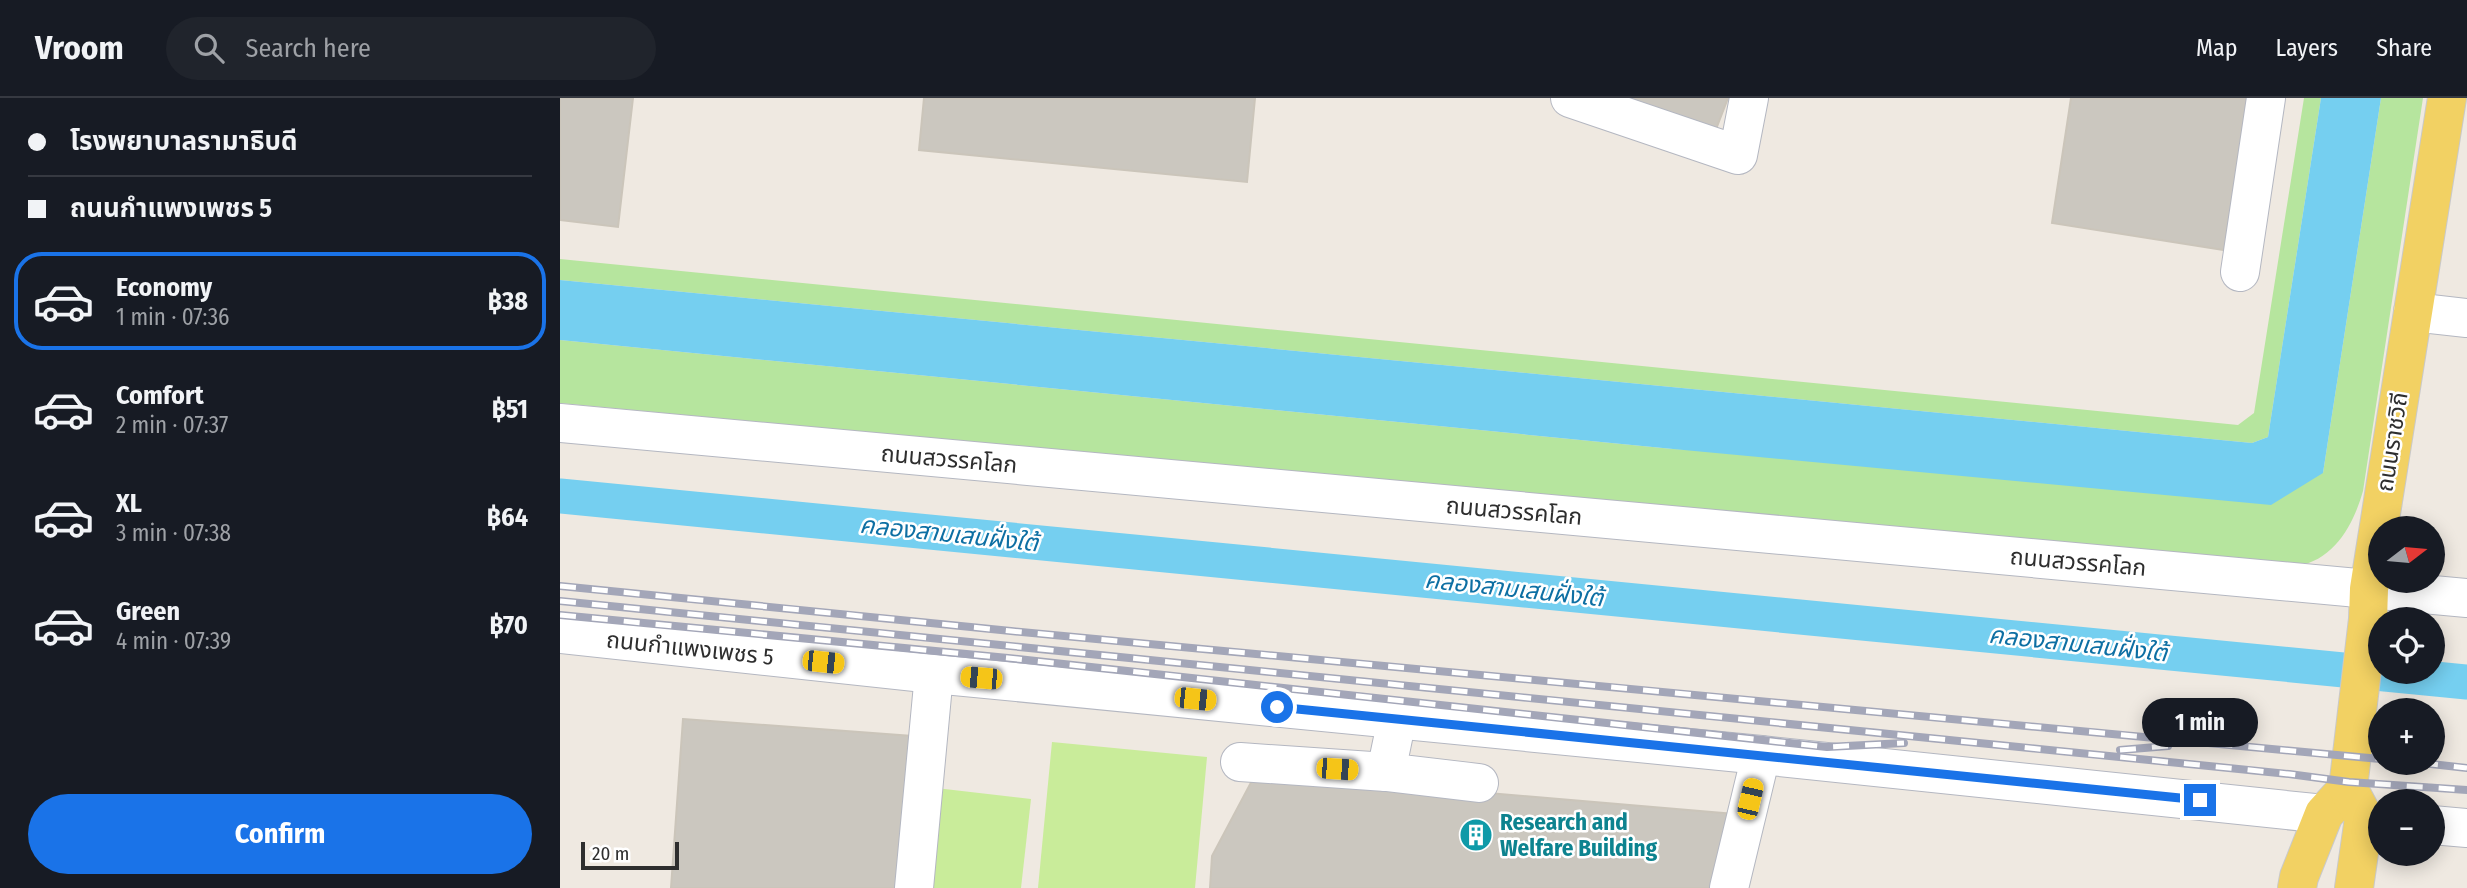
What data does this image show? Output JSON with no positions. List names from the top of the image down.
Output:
{
  "streets": {
    "main road": ["ถนนราชวิถี"],
    "street": ["ถนนสวรรคโลก", "ถนนกำแพงเพชร 5"]
  },
  "crossings": [
    ["ถนนราชวิถี", "ถนนสวรรคโลก"],
    ["ถนนราชวิถี", "ถนนกำแพงเพชร 5"]
  ],
  "water": ["คลองสามเสนฝั่งใต้"],
  "places": {
    "building": ["Research and Welfare Building"]
  },
  "scale_bar": "20 m",
  "north": "right",
  "page": {
    "header": "Vroom",
    "search": "Search here",
    "nav": ["Map", "Layers", "Share"],
    "banner": ["โรงพยาบาลรามาธิบดี", "ถนนกำแพงเพชร 5"],
    "list": [
      {
        "name": "Economy",
        "note": "1 min · 07:36",
        "value": "฿38"
      },
      {
        "name": "Comfort",
        "note": "2 min · 07:37",
        "value": "฿51"
      },
      {
        "name": "XL",
        "note": "3 min · 07:38",
        "value": "฿64"
      },
      {
        "name": "Green",
        "note": "4 min · 07:39",
        "value": "฿70"
      }
    ],
    "map_buttons": ["+", "−"],
    "bubble": "1 min",
    "buttons": "Confirm",
    "scale": "20 m"
  }
}
